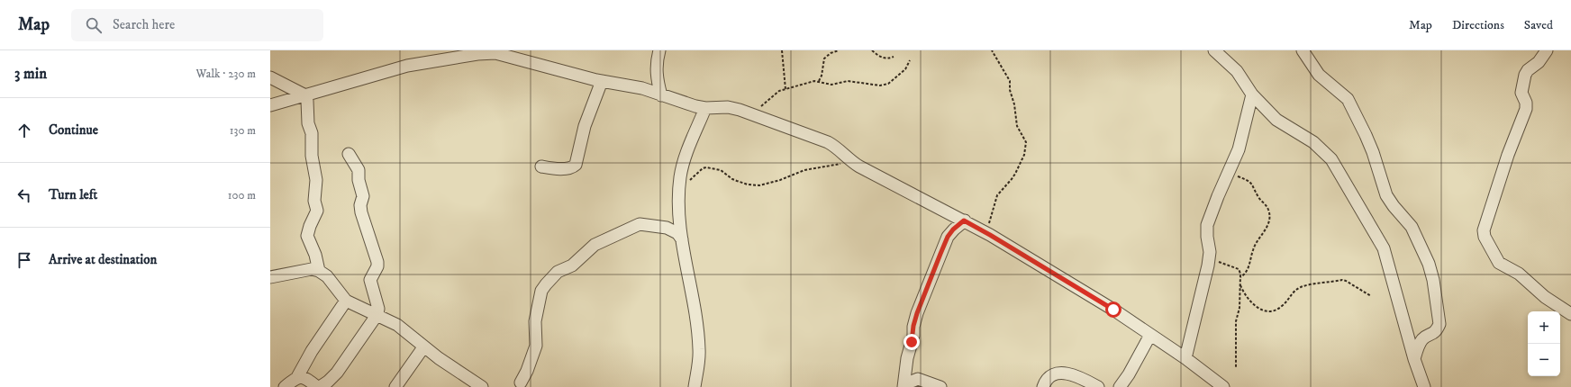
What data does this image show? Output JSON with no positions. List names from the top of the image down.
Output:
{
  "page": {
    "header": "Map",
    "search": "Search here",
    "nav": ["Map", "Directions", "Saved"],
    "heading": ["3 min", "Walk · 230 m"],
    "list": [
      ["Continue", "130 m"],
      ["Turn left", "100 m"],
      "Arrive at destination"
    ],
    "map_buttons": ["+", "−"]
  }
}
